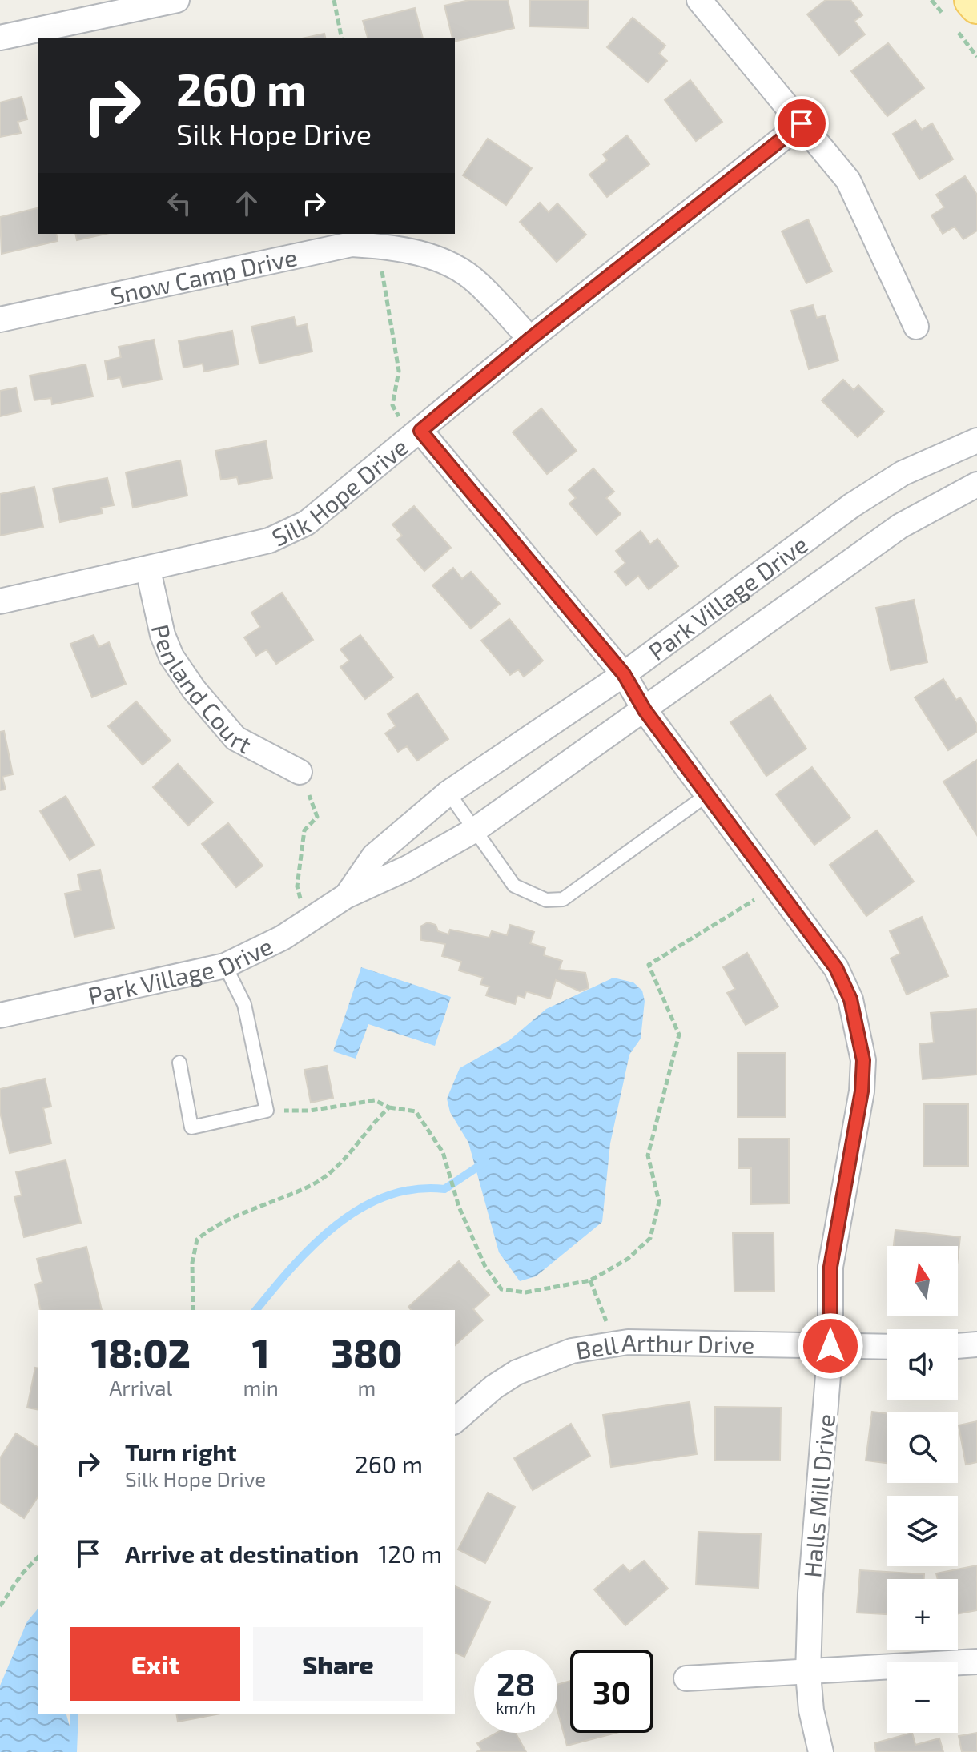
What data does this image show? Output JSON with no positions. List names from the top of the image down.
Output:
{
  "streets": {
    "street": [
      "Snow Camp Drive",
      "Silk Hope Drive",
      "Park Village Drive",
      "Penland Court",
      "Bell Arthur Drive",
      "Halls Mill Drive"
    ]
  },
  "crossings": [
    ["Snow Camp Drive", "Silk Hope Drive"],
    ["Silk Hope Drive", "Penland Court"],
    ["Silk Hope Drive", "Halls Mill Drive"],
    ["Park Village Drive", "Halls Mill Drive"],
    ["Bell Arthur Drive", "Halls Mill Drive"]
  ],
  "north": "top",
  "page": {
    "turn": ["260 m", "Silk Hope Drive"],
    "map_buttons": ["+", "−"],
    "eta": [
      "18:02",
      "Arrival",
      "1",
      "min",
      "380",
      "m"
    ],
    "list": [
      {
        "name": "Turn right",
        "note": "Silk Hope Drive",
        "value": "260 m"
      },
      {
        "name": "Arrive at destination",
        "value": "120 m"
      }
    ],
    "buttons": ["Exit", "Share"],
    "speed": "28 km/h",
    "limit": "30"
  }
}
